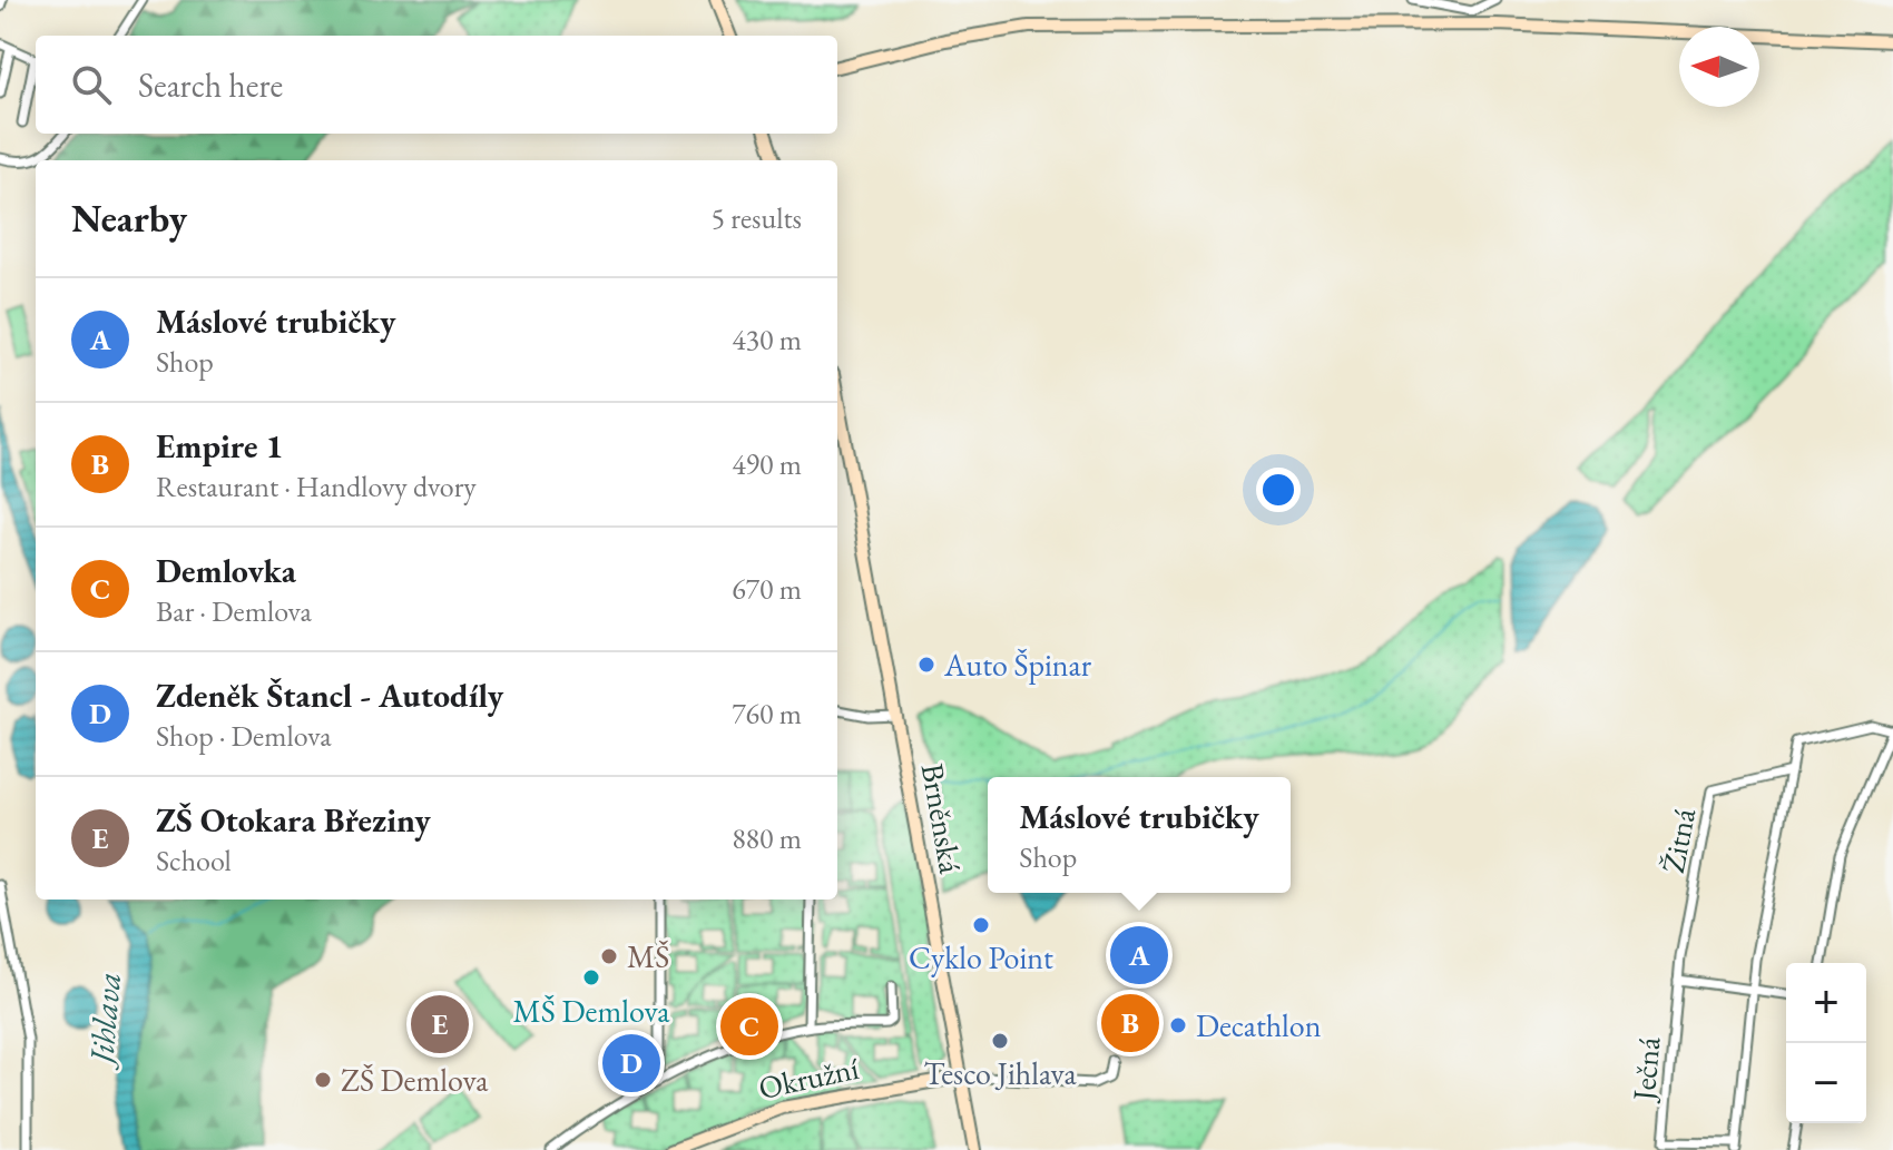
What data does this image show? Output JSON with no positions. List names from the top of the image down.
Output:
{
  "streets": {
    "main road": ["Brněnská", "Okružní"],
    "street": ["Žitná", "Ječná"]
  },
  "crossings": [
    ["Brněnská", "Okružní"],
    ["Žitná", "Ječná"]
  ],
  "water": ["Jihlava"],
  "places": [
    "Auto Špinar",
    "Cyklo Point",
    "MŠ",
    "MŠ Demlova",
    "Decathlon",
    "Tesco Jihlava",
    "ZŠ Demlova"
  ],
  "north": "left",
  "page": {
    "search": "Search here",
    "heading": ["Nearby", "5 results"],
    "list": [
      {
        "mark": "A",
        "name": "Máslové trubičky",
        "note": "Shop",
        "value": "430 m"
      },
      {
        "mark": "B",
        "name": "Empire 1",
        "note": "Restaurant · Handlovy dvory",
        "value": "490 m"
      },
      {
        "mark": "C",
        "name": "Demlovka",
        "note": "Bar · Demlova",
        "value": "670 m"
      },
      {
        "mark": "D",
        "name": "Zdeněk Štancl - Autodíly",
        "note": "Shop · Demlova",
        "value": "760 m"
      },
      {
        "mark": "E",
        "name": "ZŠ Otokara Březiny",
        "note": "School",
        "value": "880 m"
      }
    ],
    "popup": ["Máslové trubičky", "Shop"],
    "pins": [
      "A",
      "B",
      "E",
      "C",
      "D"
    ],
    "map_buttons": ["+", "−"]
  }
}
